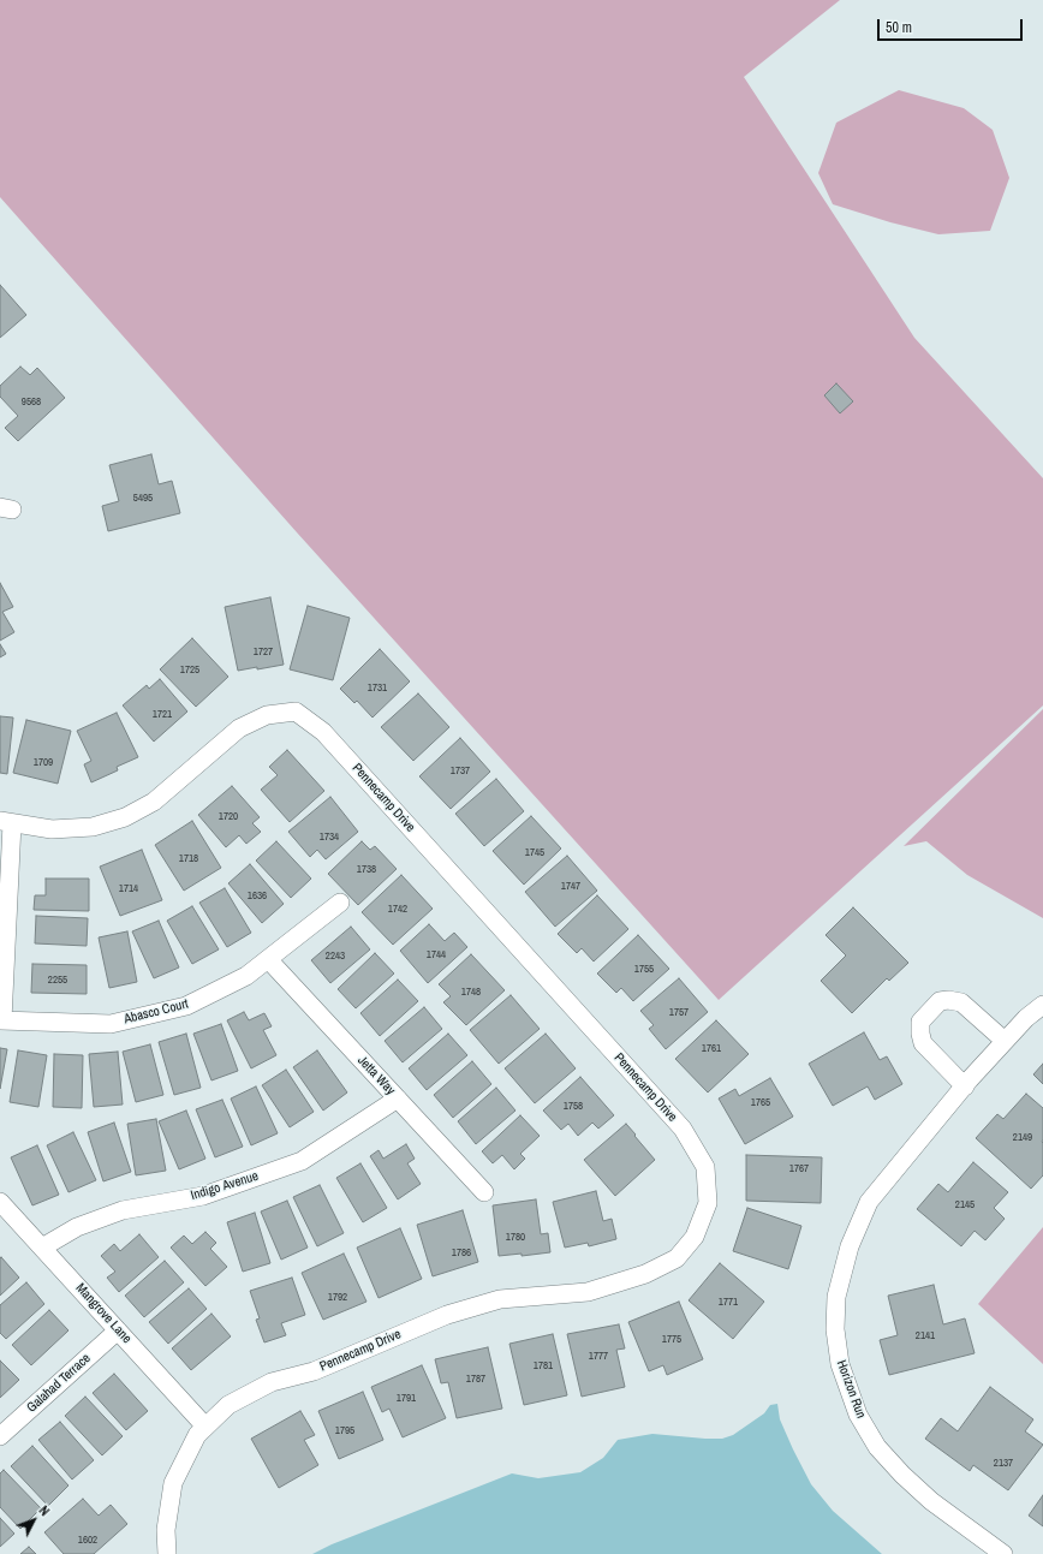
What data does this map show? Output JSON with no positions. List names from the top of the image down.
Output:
{
  "streets": {
    "street": [
      "Pennecamp Drive",
      "Abasco Court",
      "Jetta Way",
      "Indigo Avenue",
      "Mangrove Lane",
      "Galahad Terrace",
      "Horizon Run"
    ]
  },
  "crossings": [
    ["Pennecamp Drive", "Mangrove Lane"],
    ["Abasco Court", "Jetta Way"],
    ["Jetta Way", "Indigo Avenue"],
    ["Indigo Avenue", "Mangrove Lane"],
    ["Mangrove Lane", "Galahad Terrace"]
  ],
  "house_numbers": [
    "9568",
    "5495",
    "1727",
    "1725",
    "1731",
    "1721",
    "1709",
    "1737",
    "1720",
    "1734",
    "1745",
    "1718",
    "1738",
    "1747",
    "1714",
    "1636",
    "1742",
    "1744",
    "2243",
    "1755",
    "2255",
    "1748",
    "1757",
    "1761",
    "1765",
    "1758",
    "2149",
    "1767",
    "2145",
    "1780",
    "1786",
    "1792",
    "1771",
    "2141",
    "1775",
    "1777",
    "1781",
    "1787",
    "1791",
    "1795",
    "2137",
    "1602"
  ],
  "scale_bar": "50 m",
  "north": "top right"
}
